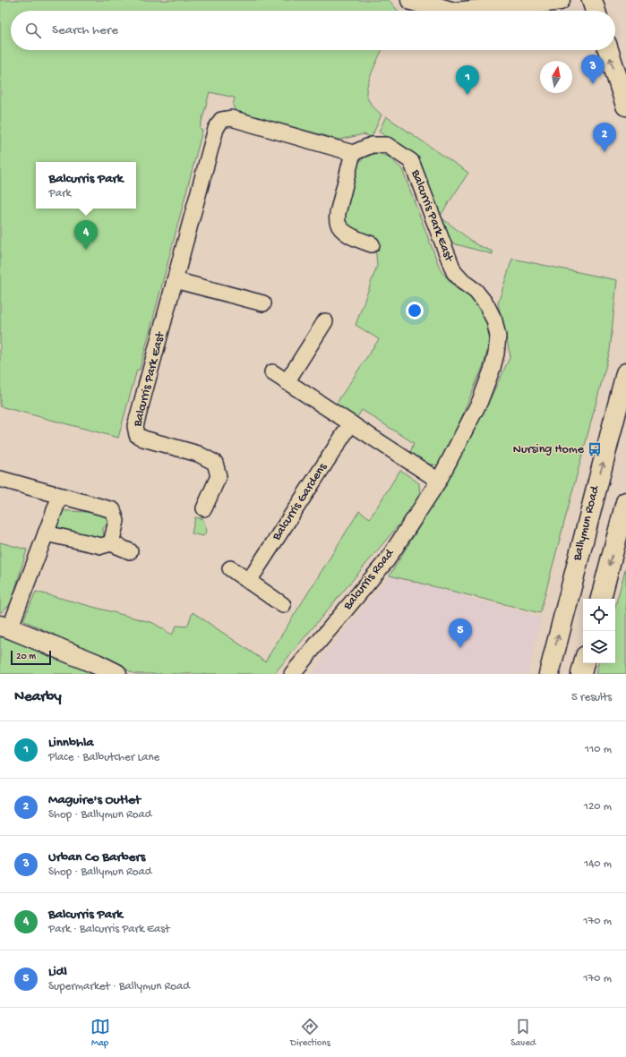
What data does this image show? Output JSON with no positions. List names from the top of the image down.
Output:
{
  "streets": {
    "main road": ["Ballymun Road"],
    "street": ["Balcurris Park East", "Balcurris Gardens", "Balcurris Road"]
  },
  "crossings": [
    ["Balcurris Park East", "Balcurris Road"]
  ],
  "places": {
    "bus stop": ["Nursing Home"]
  },
  "scale_bar": "20 m",
  "north": "top",
  "page": {
    "search": "Search here",
    "pins": [
      "3",
      "1",
      "2",
      "4",
      "5"
    ],
    "popup": ["Balcurris Park", "Park"],
    "scale": "20 m",
    "heading": ["Nearby", "5 results"],
    "list": [
      {
        "mark": "1",
        "name": "Linnbhla",
        "note": "Place · Balbutcher Lane",
        "value": "110 m"
      },
      {
        "mark": "2",
        "name": "Maguire's Outlet",
        "note": "Shop · Ballymun Road",
        "value": "120 m"
      },
      {
        "mark": "3",
        "name": "Urban Co Barbers",
        "note": "Shop · Ballymun Road",
        "value": "140 m"
      },
      {
        "mark": "4",
        "name": "Balcurris Park",
        "note": "Park · Balcurris Park East",
        "value": "170 m"
      },
      {
        "mark": "5",
        "name": "Lidl",
        "note": "Supermarket · Ballymun Road",
        "value": "170 m"
      }
    ],
    "nav": ["Map", "Directions", "Saved"]
  }
}
